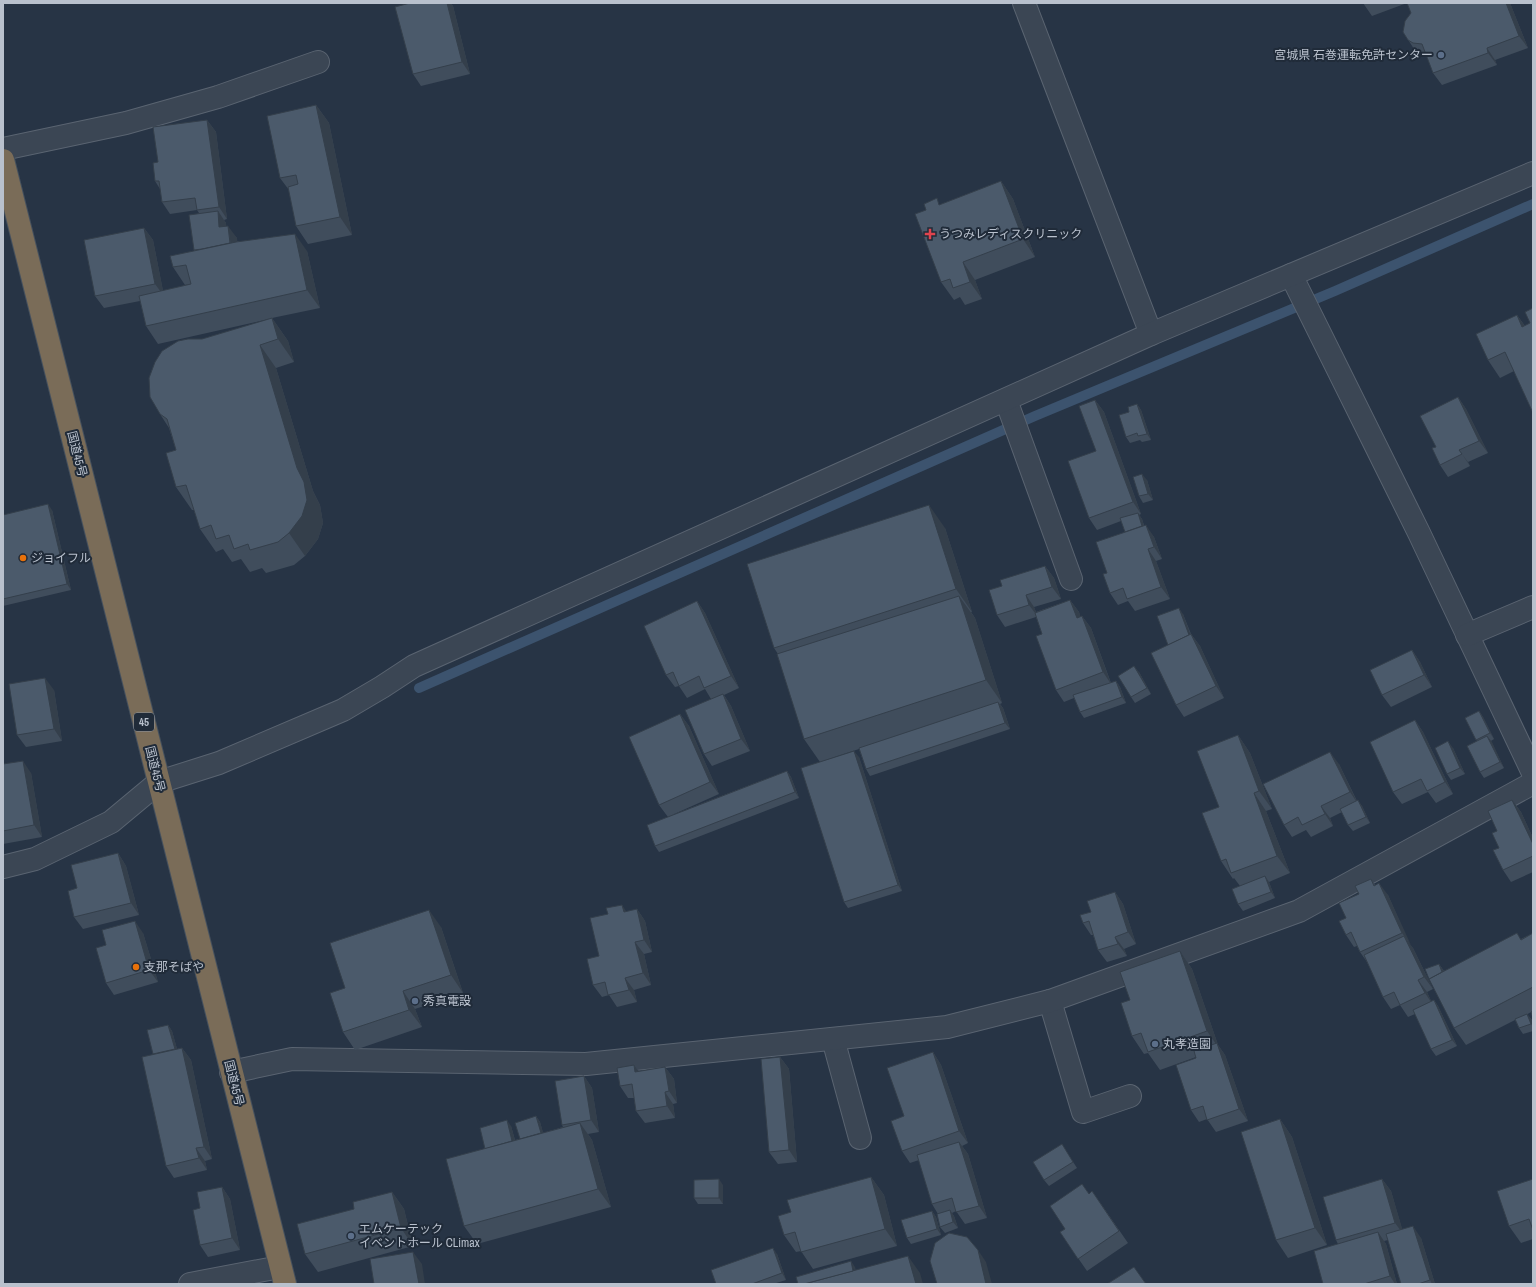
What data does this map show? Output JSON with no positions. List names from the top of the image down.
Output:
{
  "streets": {
    "highway": ["国道45号", "45"]
  },
  "places": {
    "other": [
      "宮城県 石巻運転免許センター",
      "ジョイフル",
      "支那そばや",
      "秀真電設",
      "丸孝造園",
      "エムケーテック イベントホール CLimax"
    ],
    "health": ["うつみレディスクリニック"]
  }
}
